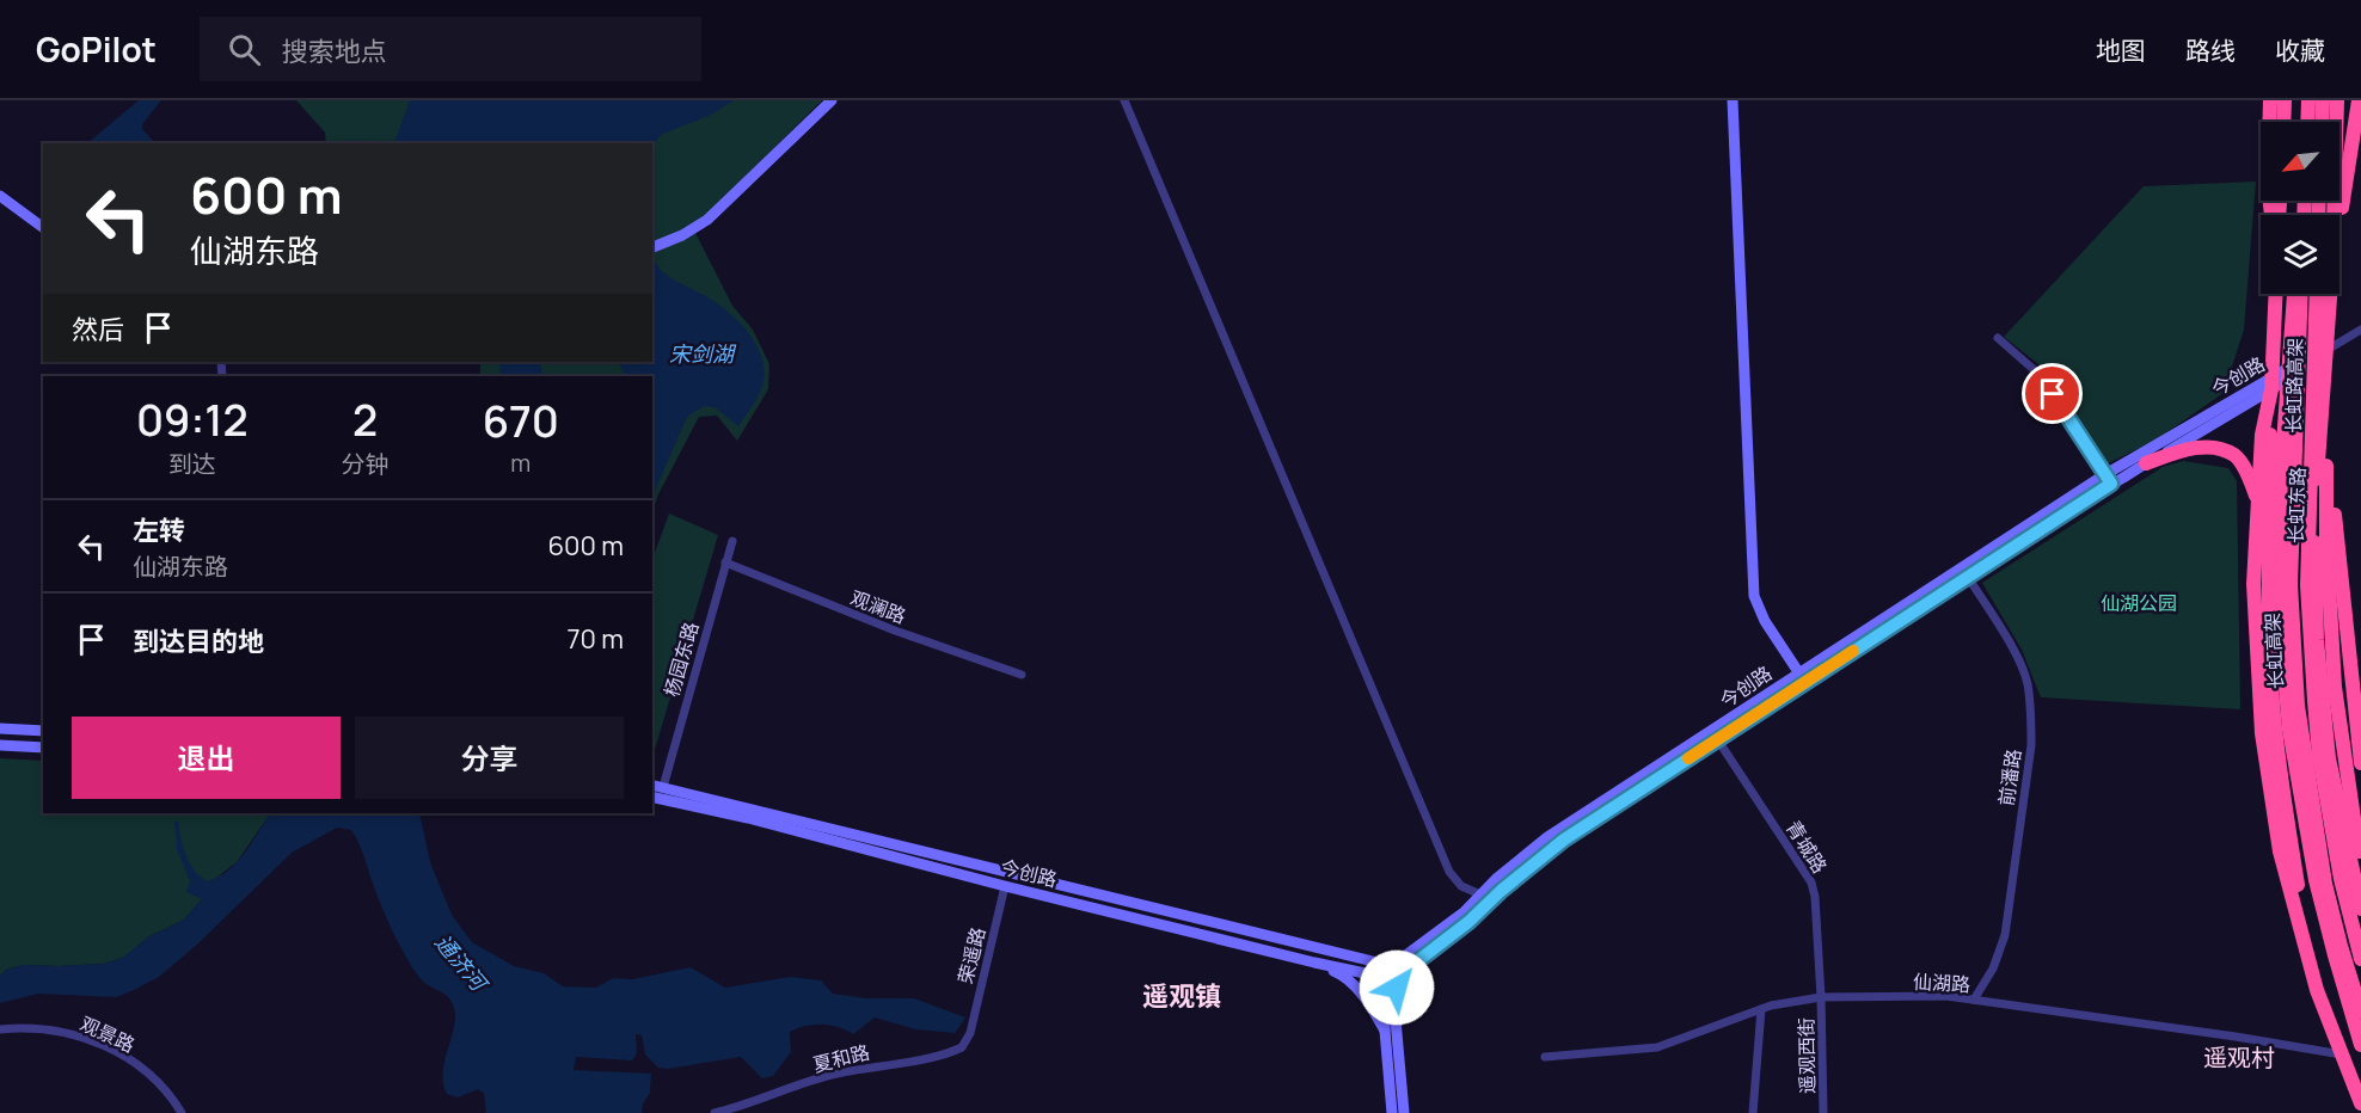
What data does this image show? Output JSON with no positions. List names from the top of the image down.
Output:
{
  "streets": {
    "highway": ["长虹路高架", "长虹东路", "长虹高架"],
    "main road": ["今创路"],
    "street": [
      "观澜路",
      "杨园东路",
      "前潘路",
      "青城路",
      "荣遥路",
      "仙湖路",
      "观景路",
      "遥观西街",
      "夏和路"
    ]
  },
  "crossings": [
    ["今创路", "长虹东路"],
    ["今创路", "杨园东路"],
    ["今创路", "前潘路"],
    ["今创路", "青城路"],
    ["今创路", "荣遥路"],
    ["观澜路", "杨园东路"],
    ["前潘路", "仙湖路"],
    ["青城路", "仙湖路"],
    ["青城路", "遥观西街"],
    ["荣遥路", "夏和路"],
    ["仙湖路", "遥观西街"]
  ],
  "districts": ["遥观镇", "遥观村"],
  "water": ["宋剑湖", "通济河"],
  "parks": ["仙湖公园"],
  "north": "bottom left",
  "page": {
    "header": "GoPilot",
    "search": "搜索地点",
    "nav": ["地图", "路线", "收藏"],
    "turn": ["600 m", "仙湖东路"],
    "then": "然后",
    "eta": [
      "09:12",
      "到达",
      "2",
      "分钟",
      "670",
      "m"
    ],
    "list": [
      {
        "name": "左转",
        "note": "仙湖东路",
        "value": "600 m"
      },
      {
        "name": "到达目的地",
        "value": "70 m"
      }
    ],
    "buttons": ["退出", "分享"]
  }
}
